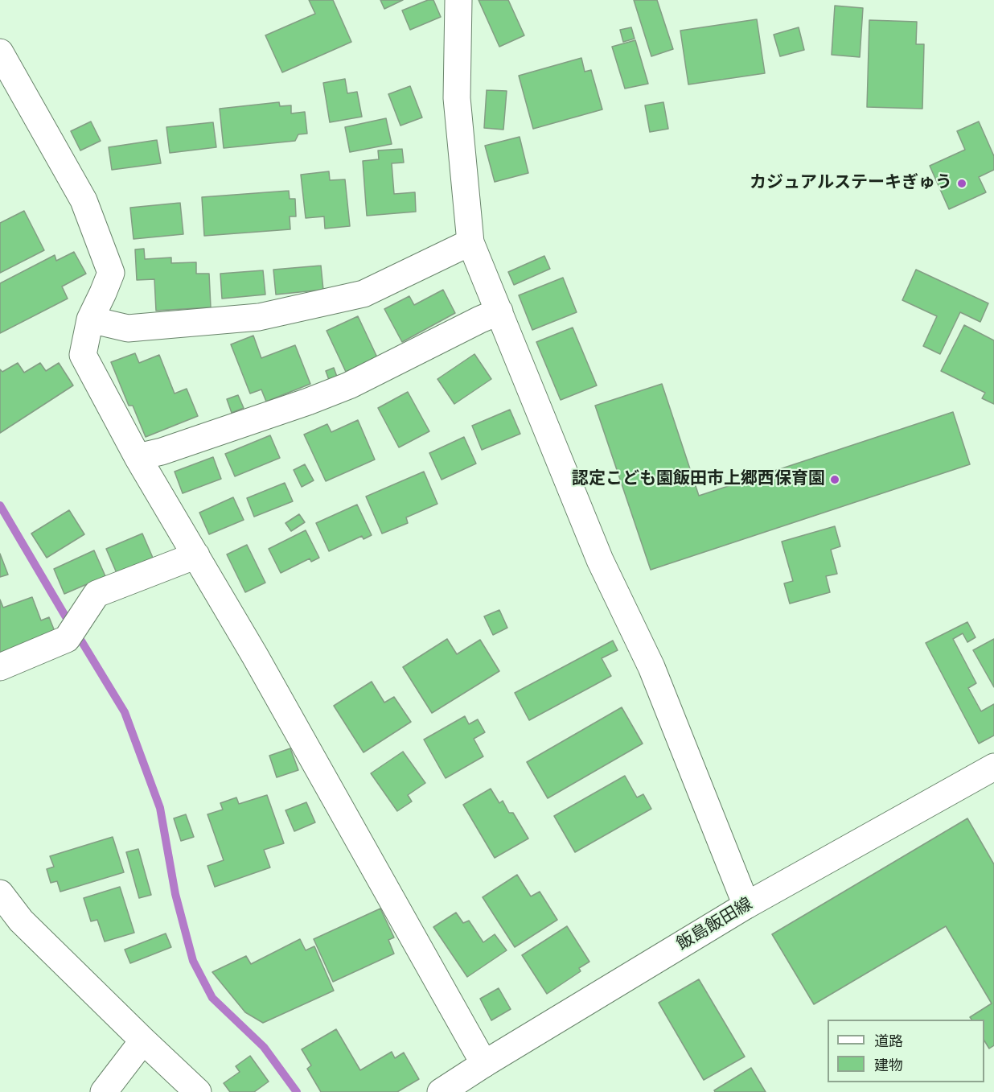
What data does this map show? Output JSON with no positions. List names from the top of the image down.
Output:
{
  "streets": {
    "street": ["飯島飯田線"]
  },
  "places": ["カジュアルステーキぎゅう", "認定こども園飯田市上郷西保育園"],
  "legend": ["道路", "建物"]
}
